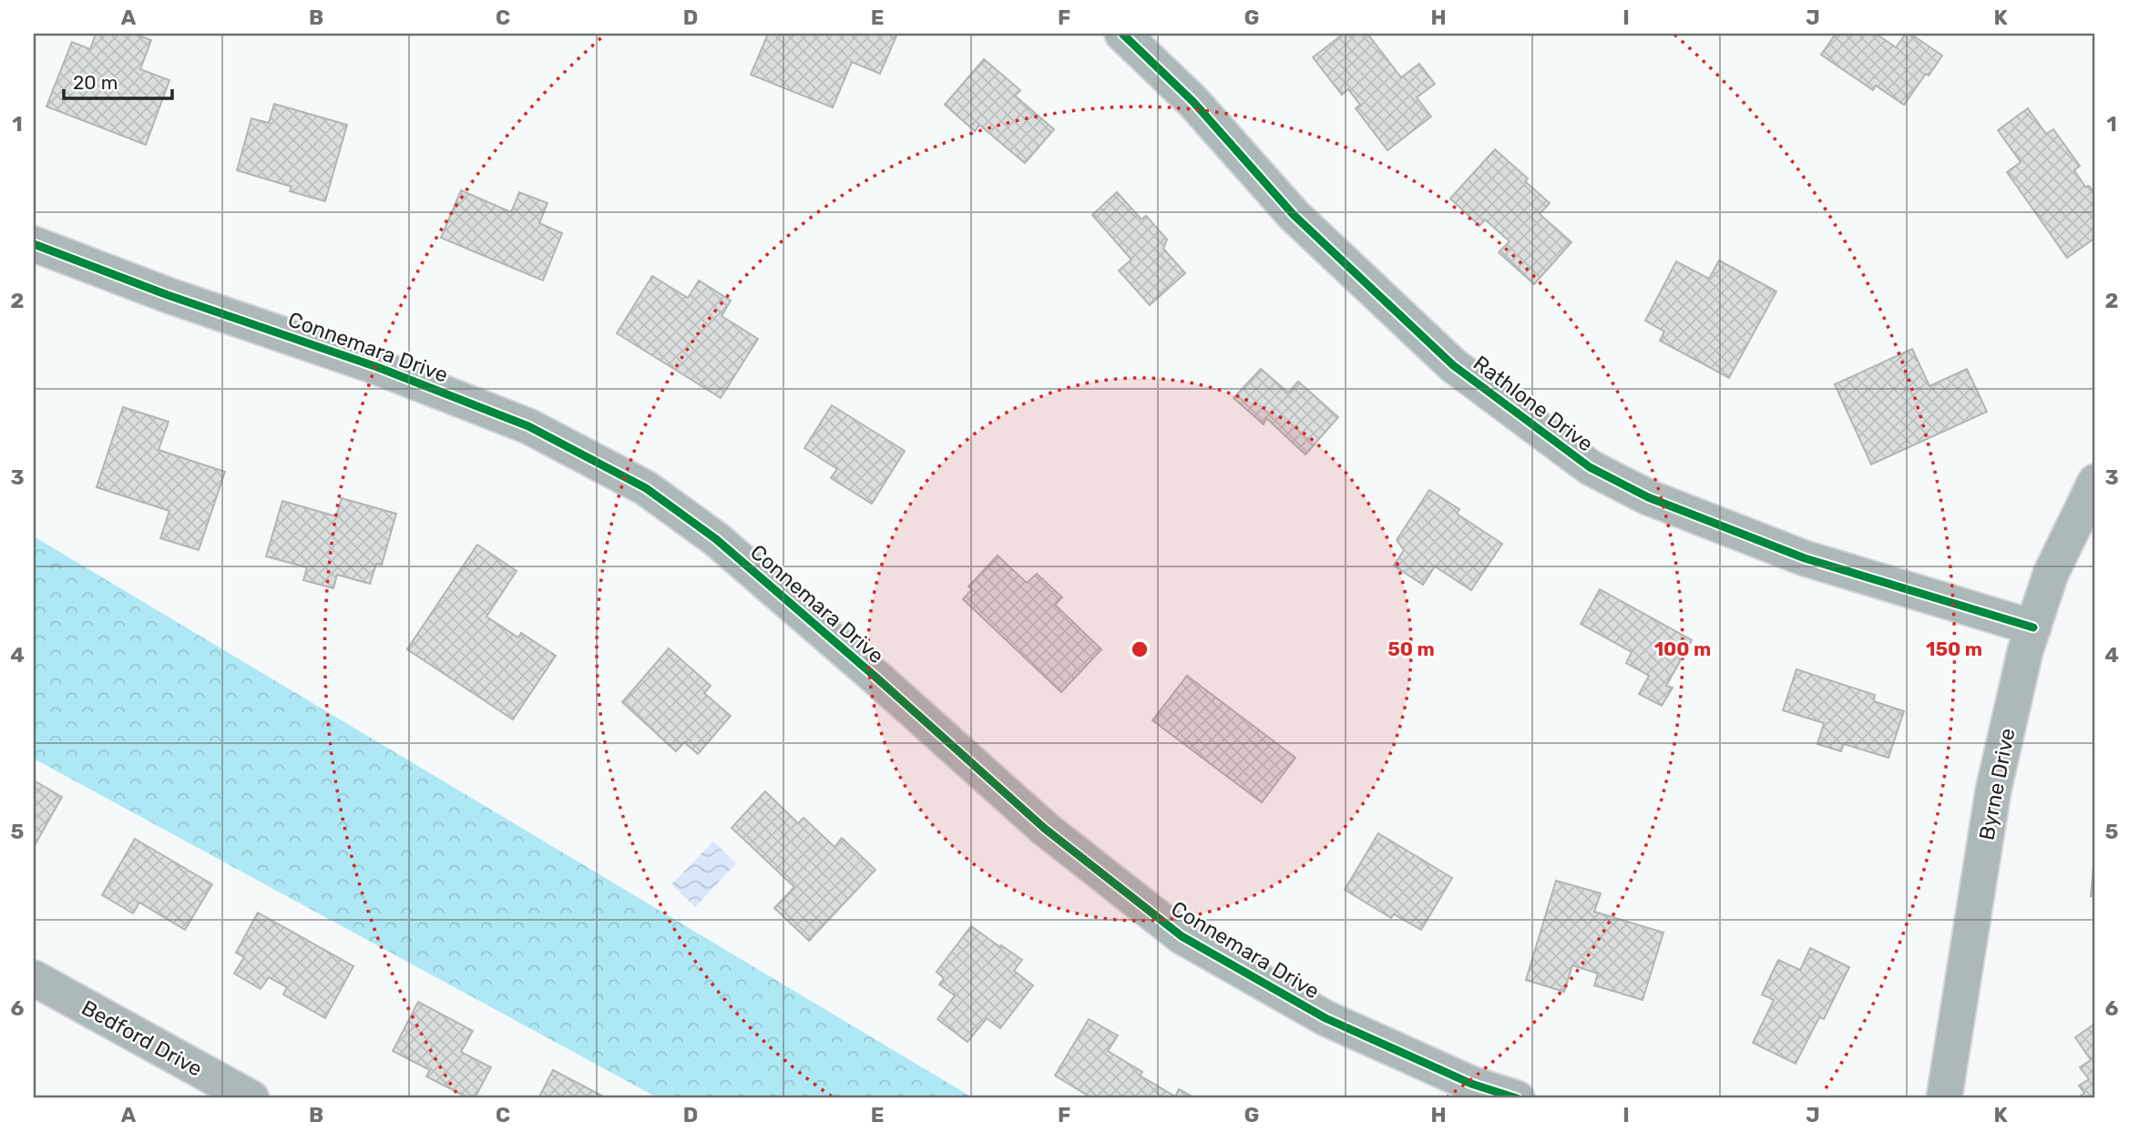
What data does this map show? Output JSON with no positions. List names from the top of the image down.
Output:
{
  "streets": {
    "street": [
      "Connemara Drive",
      "Rathlone Drive",
      "Byrne Drive",
      "Bedford Drive"
    ]
  },
  "crossings": [
    ["Rathlone Drive", "Byrne Drive"]
  ],
  "scale_bar": "20 m",
  "grid": {
    "columns": [
      "A",
      "B",
      "C",
      "D",
      "E",
      "F",
      "G",
      "H",
      "I",
      "J",
      "K"
    ],
    "rows": [
      "1",
      "2",
      "3",
      "4",
      "5",
      "6"
    ]
  },
  "rings": ["50 m", "100 m", "150 m"]
}
